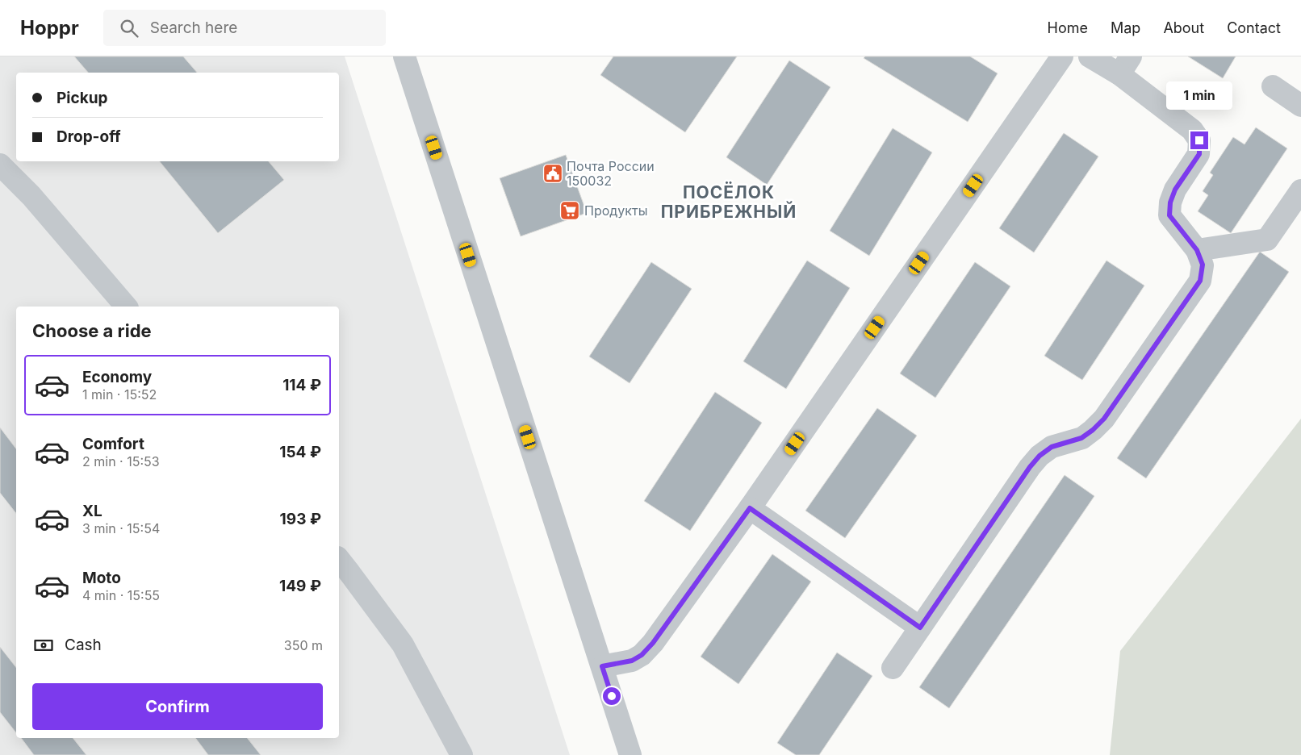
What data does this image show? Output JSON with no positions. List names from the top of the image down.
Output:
{
  "districts": ["ПОСЁЛОК ПРИБРЕЖНЫЙ"],
  "places": {
    "public building": ["Почта России 150032"],
    "supermarket": ["Продукты"]
  },
  "page": {
    "header": "Hoppr",
    "search": "Search here",
    "nav": [
      "Home",
      "Map",
      "About",
      "Contact"
    ],
    "banner": ["Pickup", "Drop-off"],
    "bubble": "1 min",
    "heading": "Choose a ride",
    "list": [
      {
        "name": "Economy",
        "note": "1 min · 15:52",
        "value": "114 ₽"
      },
      {
        "name": "Comfort",
        "note": "2 min · 15:53",
        "value": "154 ₽"
      },
      {
        "name": "XL",
        "note": "3 min · 15:54",
        "value": "193 ₽"
      },
      {
        "name": "Moto",
        "note": "4 min · 15:55",
        "value": "149 ₽"
      }
    ],
    "pay": ["Cash", "350 m"],
    "buttons": "Confirm"
  }
}
